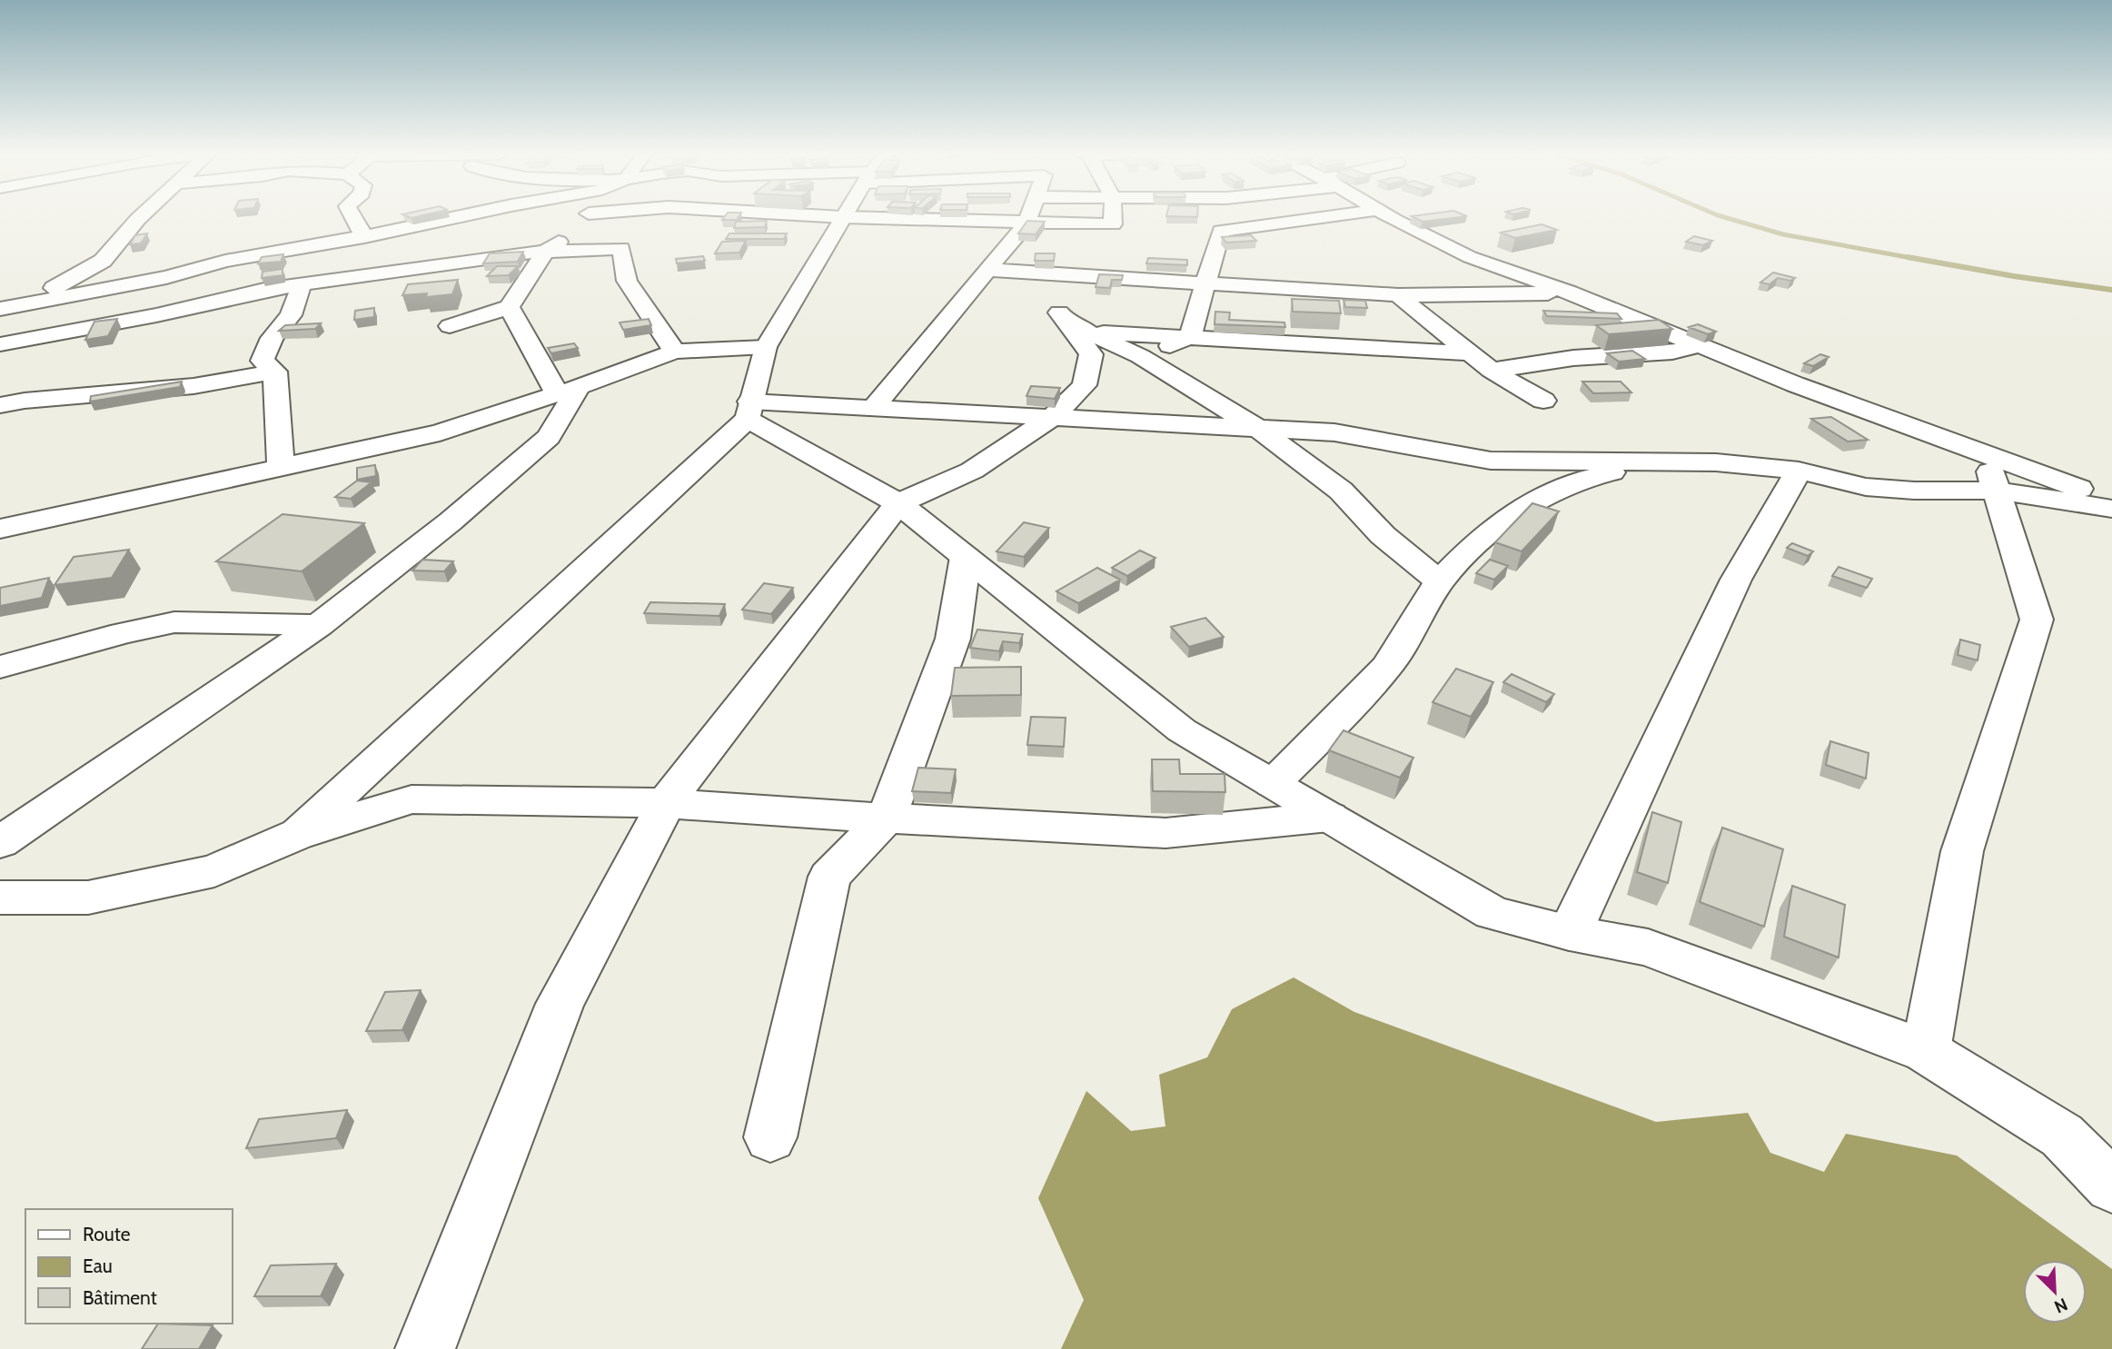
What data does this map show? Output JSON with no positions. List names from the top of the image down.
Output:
{
  "legend": ["Route", "Eau", "Bâtiment"],
  "north": "bottom right"
}
